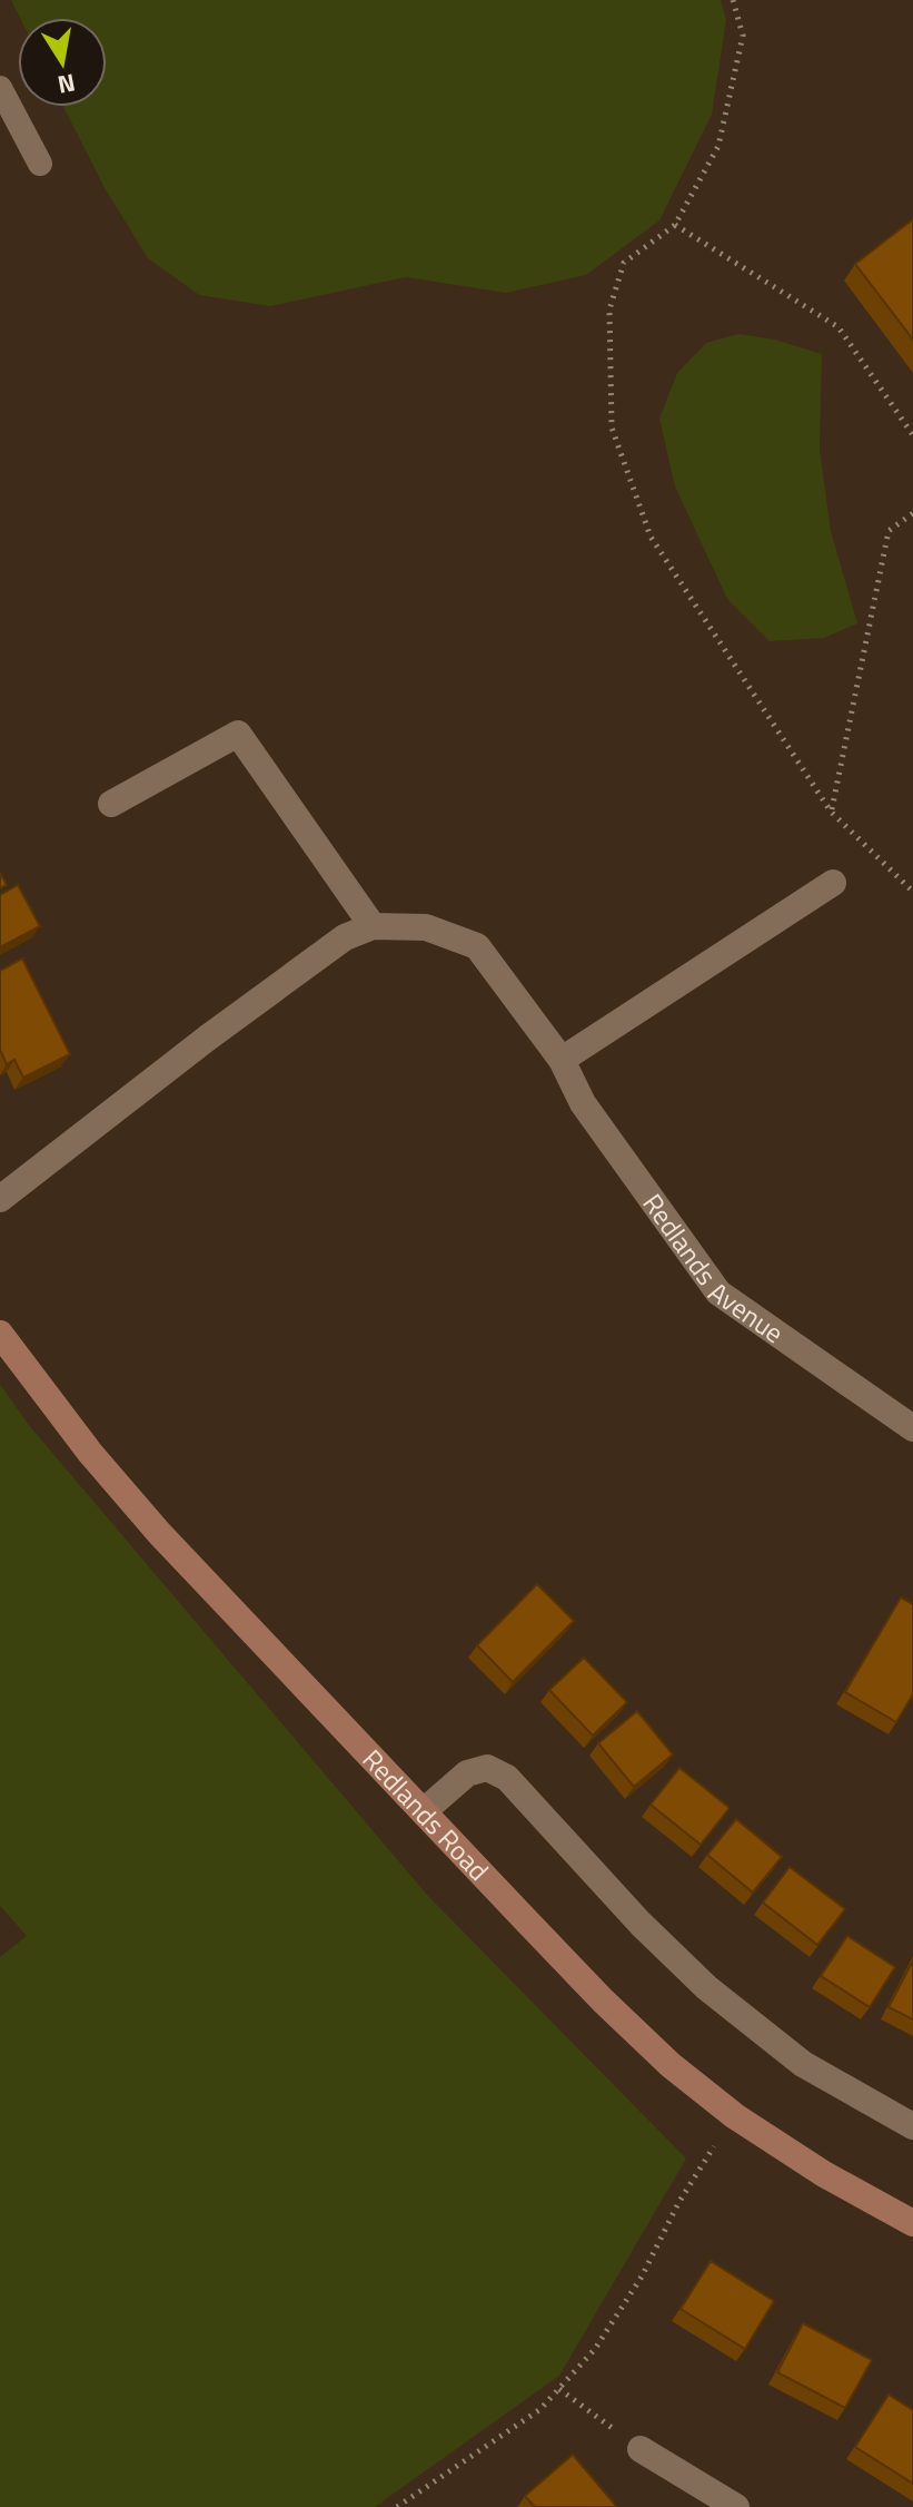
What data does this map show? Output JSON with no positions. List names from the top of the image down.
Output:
{
  "streets": {
    "main road": ["Redlands Road"],
    "street": ["Redlands Avenue"]
  },
  "north": "bottom"
}
